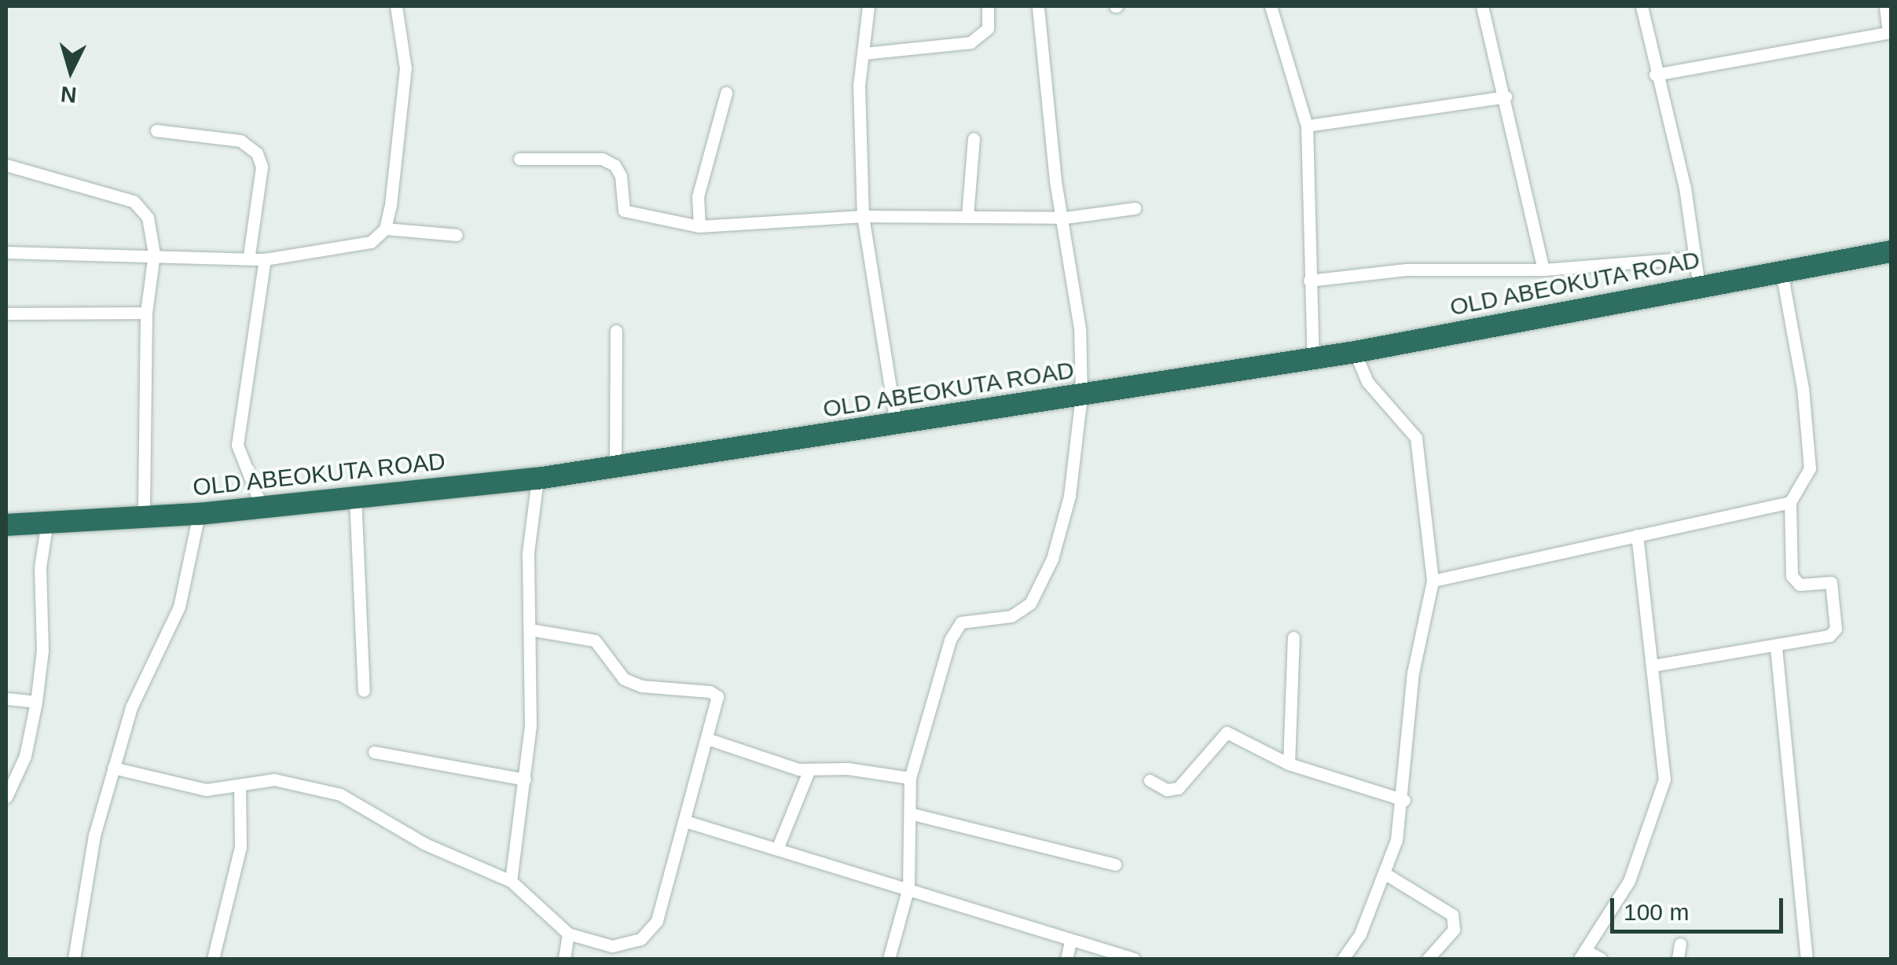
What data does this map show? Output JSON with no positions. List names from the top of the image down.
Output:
{
  "streets": {
    "highway": ["OLD ABEOKUTA ROAD"]
  },
  "scale_bar": "100 m",
  "north": "bottom"
}
